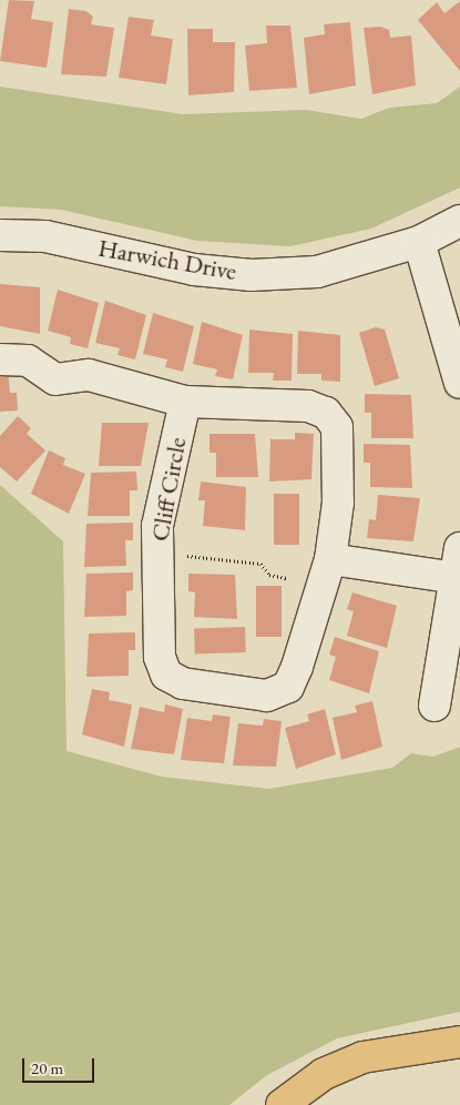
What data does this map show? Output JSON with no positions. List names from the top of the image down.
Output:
{
  "streets": {
    "street": ["Harwich Drive", "Cliff Circle"]
  },
  "scale_bar": "20 m"
}
